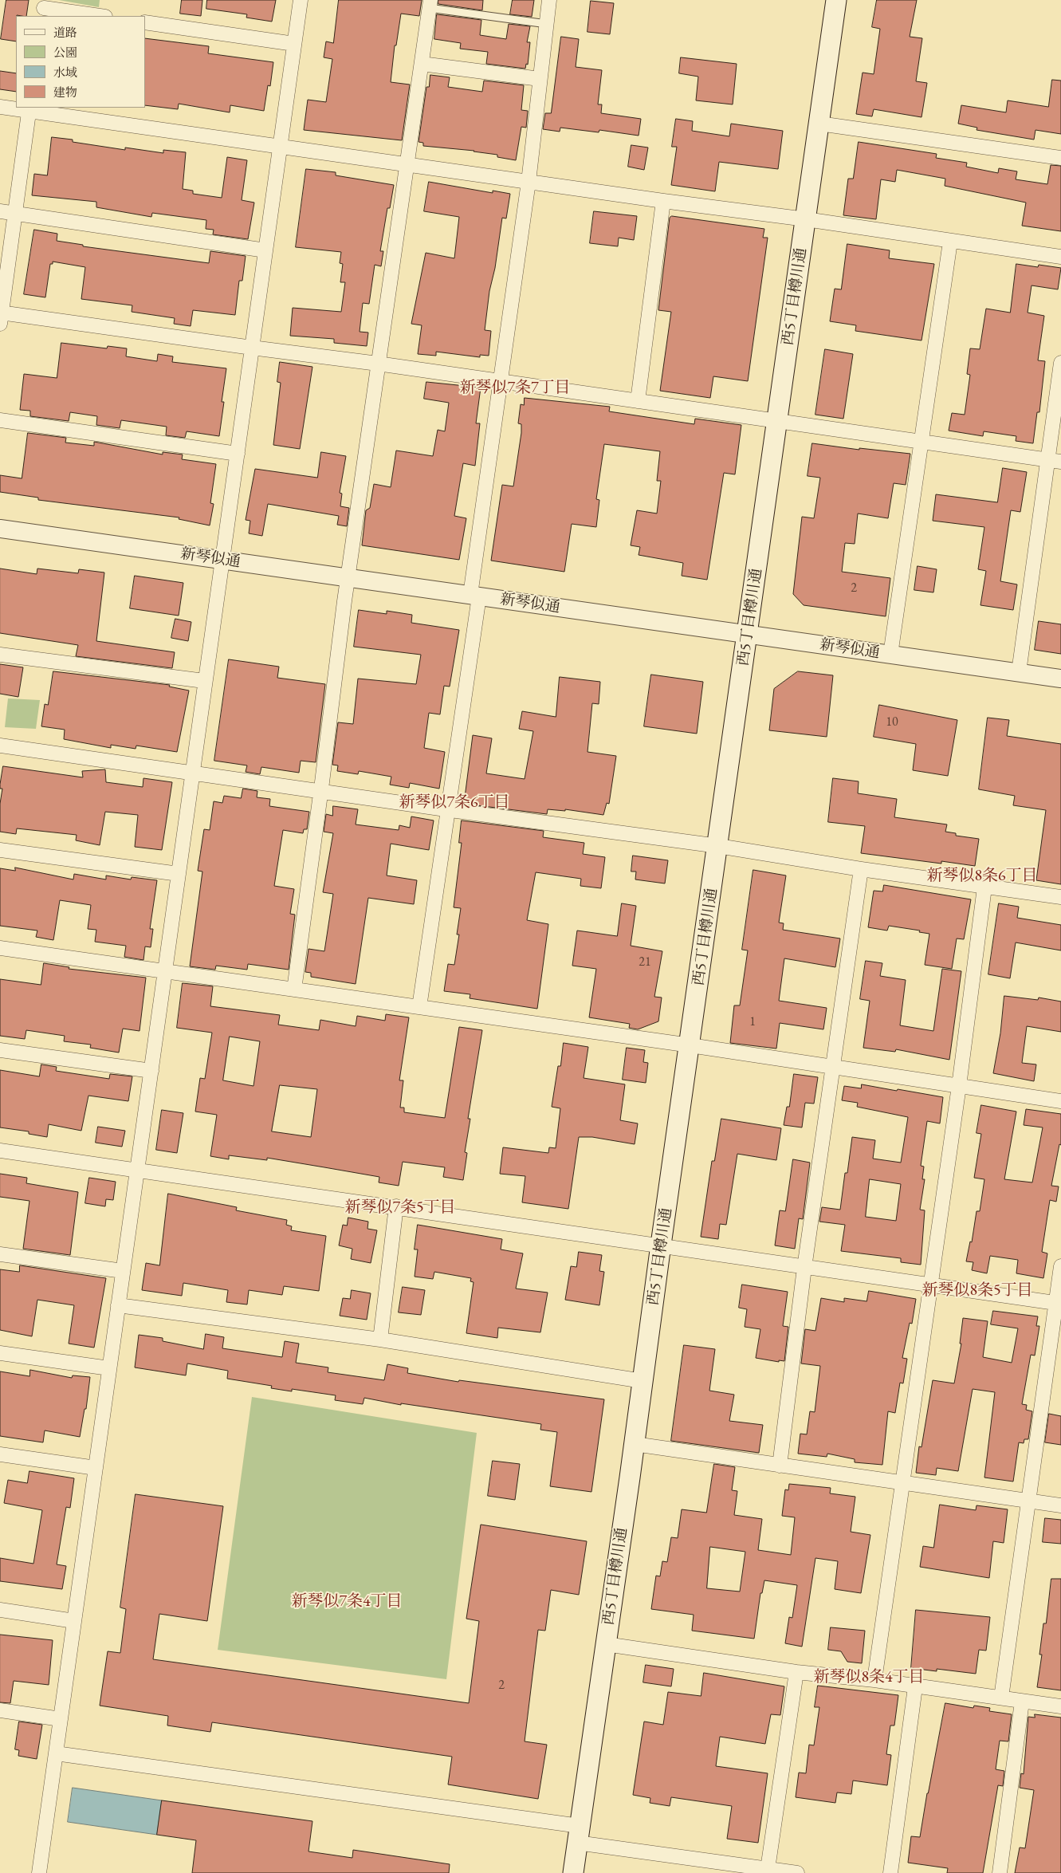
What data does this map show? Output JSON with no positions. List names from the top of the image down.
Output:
{
  "streets": {
    "main road": ["西5丁目樽川通"],
    "street": ["新琴似通"]
  },
  "crossings": [
    ["西5丁目樽川通", "新琴似通"]
  ],
  "districts": [
    "新琴似7条7丁目",
    "新琴似7条6丁目",
    "新琴似8条6丁目",
    "新琴似7条5丁目",
    "新琴似8条5丁目",
    "新琴似7条4丁目",
    "新琴似8条4丁目"
  ],
  "house_numbers": [
    "2",
    "10",
    "21",
    "1",
    "2"
  ],
  "legend": [
    "道路",
    "公園",
    "水域",
    "建物"
  ]
}
